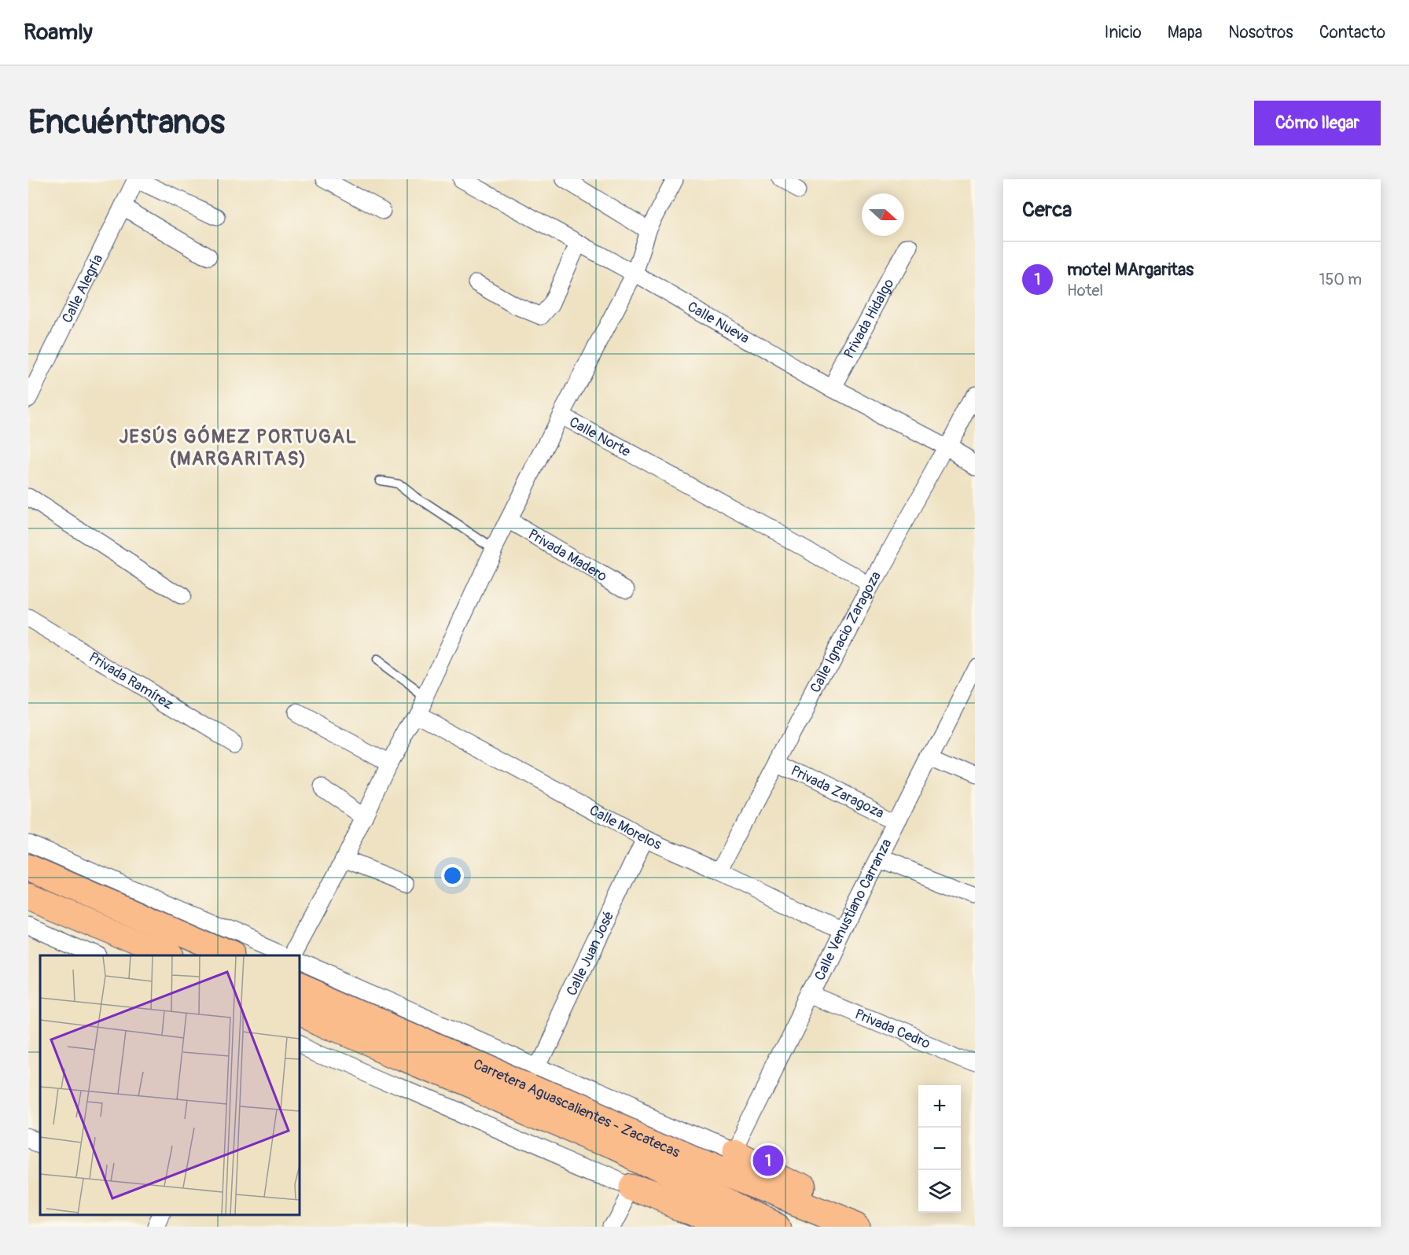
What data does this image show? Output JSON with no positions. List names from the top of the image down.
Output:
{
  "streets": {
    "highway": ["Carretera Aguascalientes - Zacatecas"],
    "street": [
      "Calle Alegría",
      "Privada Hidalgo",
      "Calle Nueva",
      "Calle Norte",
      "Privada Madero",
      "Calle Ignacio Zaragoza",
      "Privada Ramírez",
      "Privada Zaragoza",
      "Calle Morelos",
      "Calle Venustiano Carranza",
      "Calle Juan José",
      "Privada Cedro"
    ]
  },
  "crossings": [
    ["Privada Hidalgo", "Calle Nueva"],
    ["Calle Nueva", "Calle Norte"],
    ["Calle Nueva", "Calle Ignacio Zaragoza"],
    ["Calle Norte", "Calle Ignacio Zaragoza"],
    ["Calle Ignacio Zaragoza", "Privada Zaragoza"],
    ["Calle Ignacio Zaragoza", "Calle Morelos"],
    ["Privada Zaragoza", "Calle Venustiano Carranza"],
    ["Calle Morelos", "Calle Venustiano Carranza"],
    ["Calle Morelos", "Calle Juan José"],
    ["Calle Venustiano Carranza", "Privada Cedro"]
  ],
  "districts": ["JESÚS GÓMEZ PORTUGAL (MARGARITAS)"],
  "north": "right",
  "page": {
    "header": "Roamly",
    "nav": [
      "Inicio",
      "Mapa",
      "Nosotros",
      "Contacto"
    ],
    "buttons": "Cómo llegar",
    "title": "Encuéntranos",
    "heading": "Cerca",
    "list": [
      {
        "mark": "1",
        "name": "motel MArgaritas",
        "note": "Hotel",
        "value": "150 m"
      }
    ],
    "map_buttons": ["+", "−"],
    "pins": "1"
  }
}
